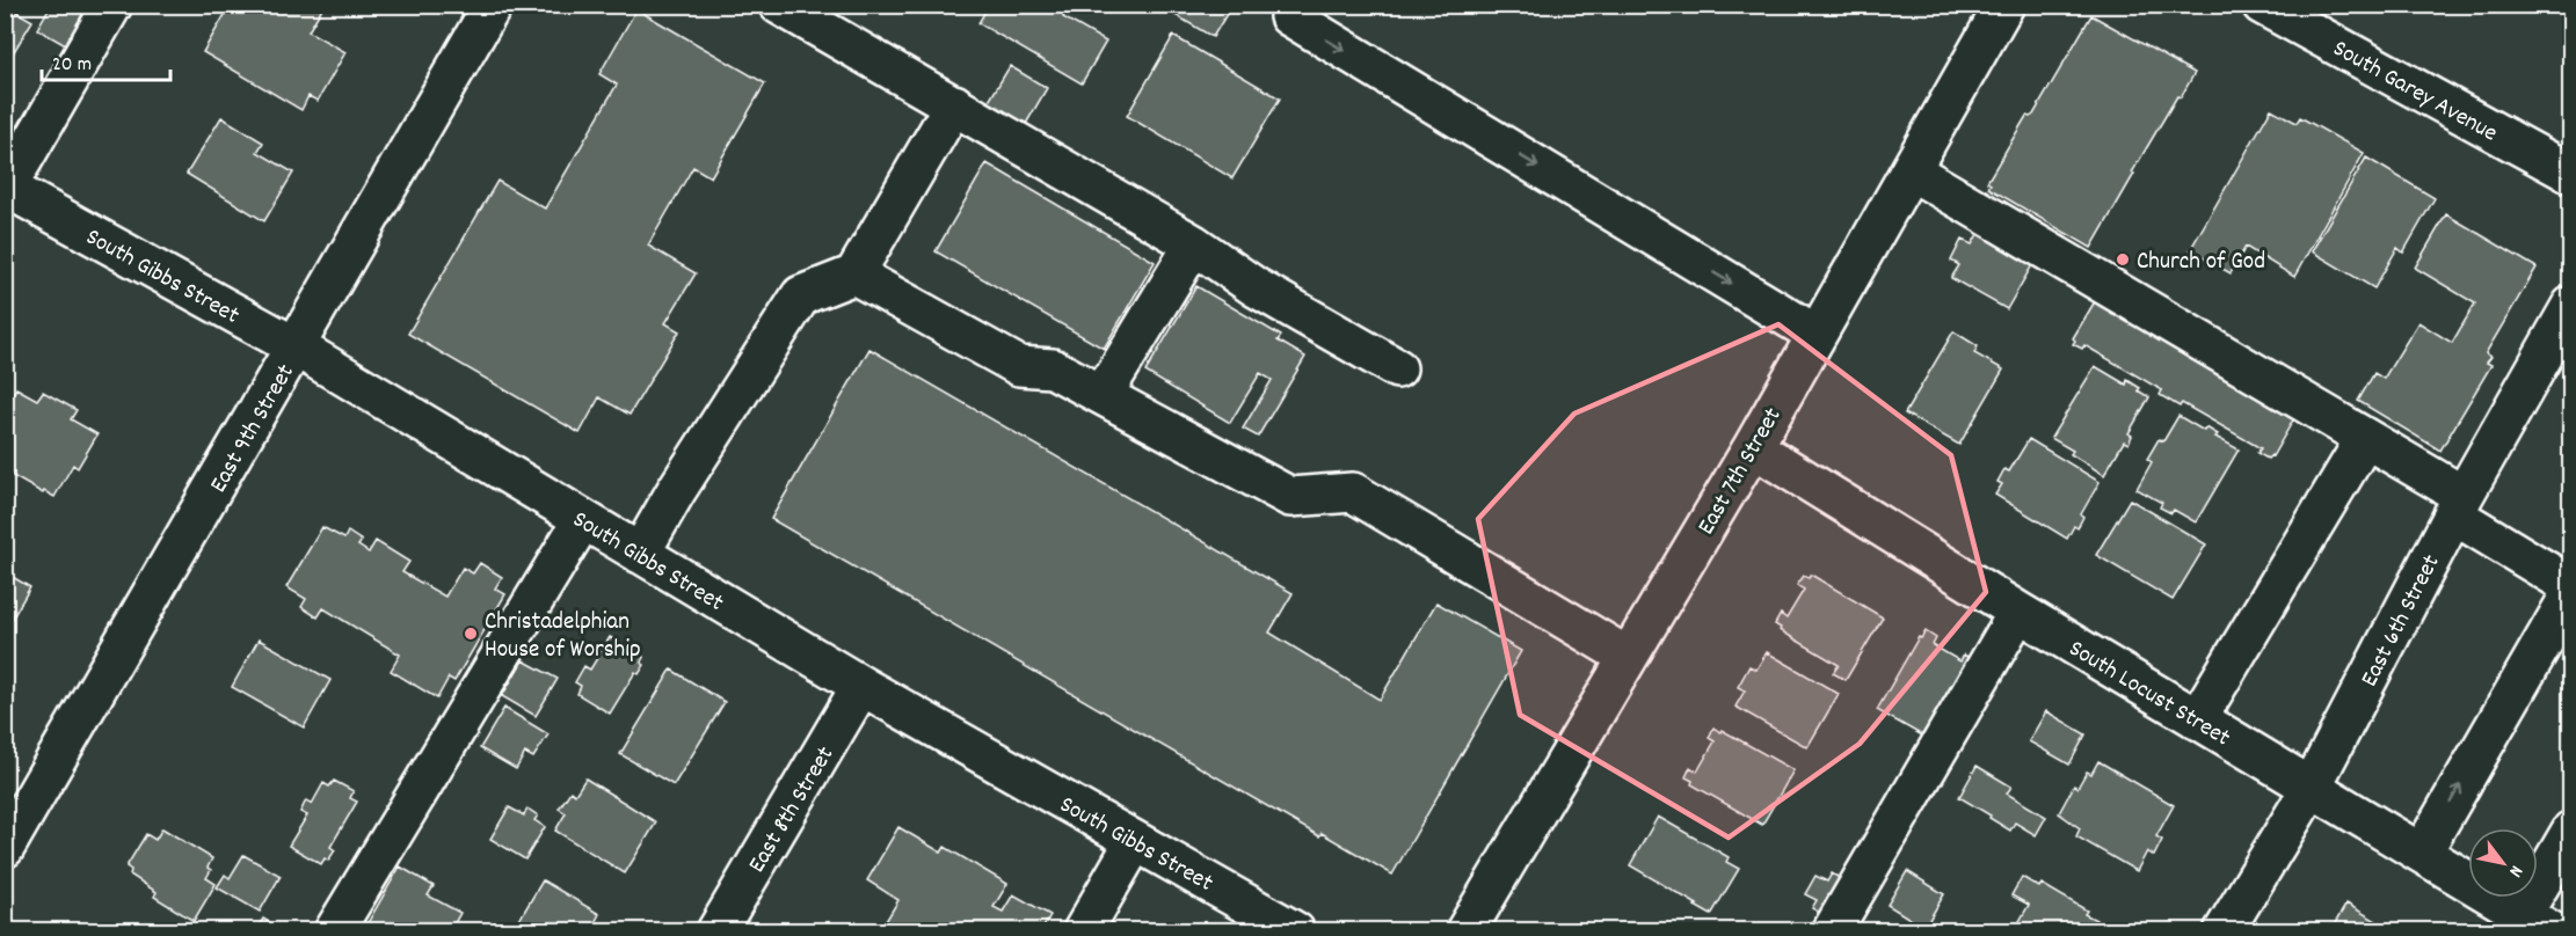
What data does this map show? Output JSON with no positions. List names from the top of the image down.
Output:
{
  "streets": {
    "street": [
      "South Garey Avenue",
      "South Gibbs Street",
      "East 9th Street",
      "East 7th Street",
      "East 6th Street",
      "South Locust Street",
      "East 8th Street"
    ]
  },
  "crossings": [
    ["South Gibbs Street", "East 9th Street"],
    ["South Gibbs Street", "East 8th Street"],
    ["East 7th Street", "South Locust Street"],
    ["East 6th Street", "South Locust Street"]
  ],
  "places": ["Church of God", "Christadelphian House of Worship"],
  "scale_bar": "20 m",
  "north": "bottom right"
}
